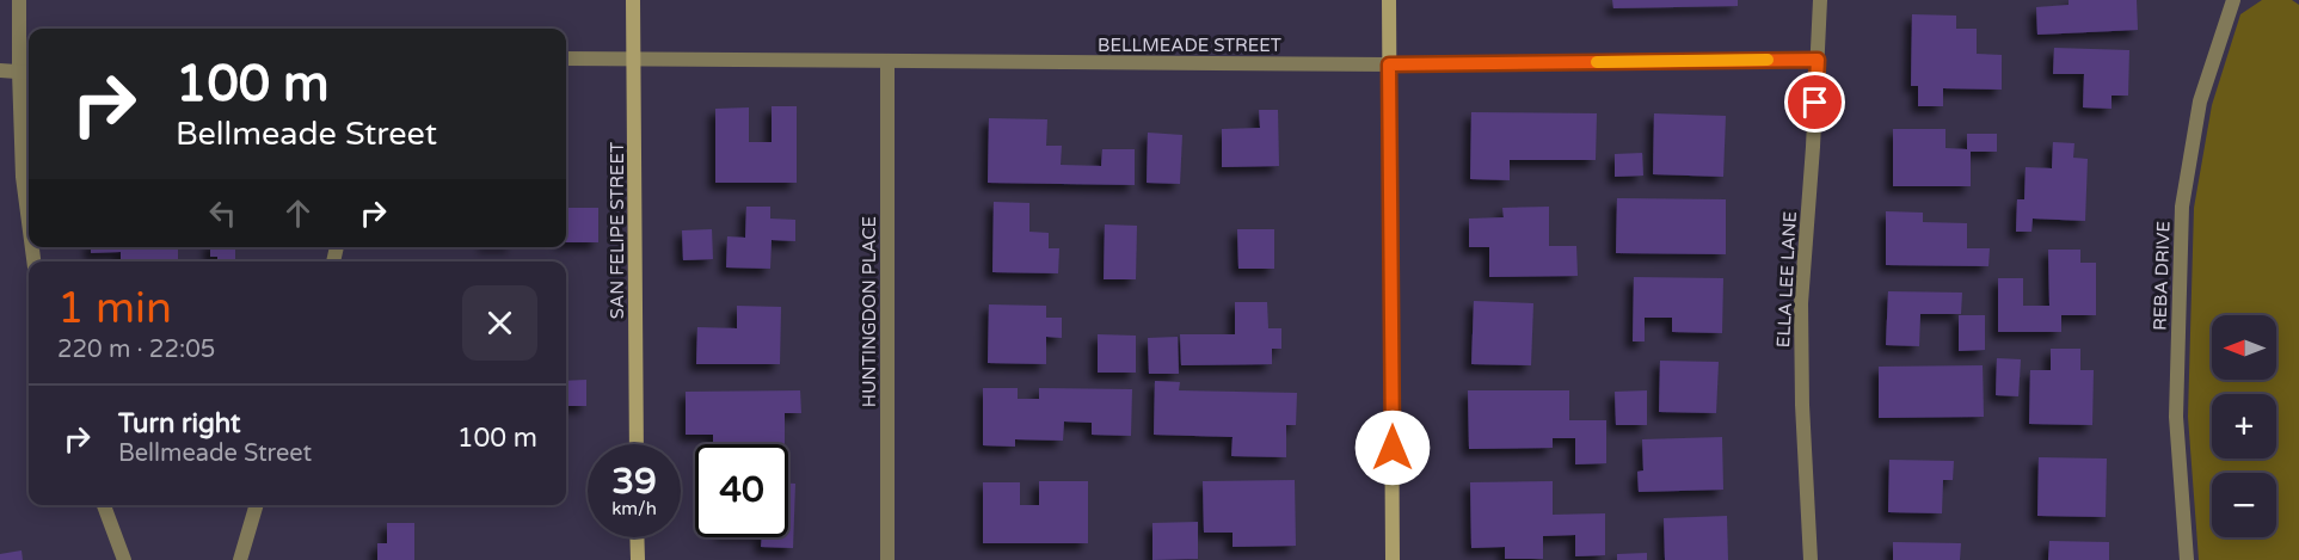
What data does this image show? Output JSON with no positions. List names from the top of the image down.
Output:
{
  "streets": {
    "street": [
      "BELLMEADE STREET",
      "SAN FELIPE STREET",
      "REBA DRIVE",
      "ELLA LEE LANE",
      "HUNTINGDON PLACE"
    ]
  },
  "crossings": [
    ["BELLMEADE STREET", "SAN FELIPE STREET"],
    ["BELLMEADE STREET", "ELLA LEE LANE"],
    ["BELLMEADE STREET", "HUNTINGDON PLACE"]
  ],
  "north": "left",
  "page": {
    "turn": ["100 m", "Bellmeade Street"],
    "heading": ["1 min", "220 m · 22:05"],
    "map_buttons": ["+", "−"],
    "list": [
      {
        "name": "Turn right",
        "note": "Bellmeade Street",
        "value": "100 m"
      }
    ],
    "speed": "39 km/h",
    "limit": "40"
  }
}
